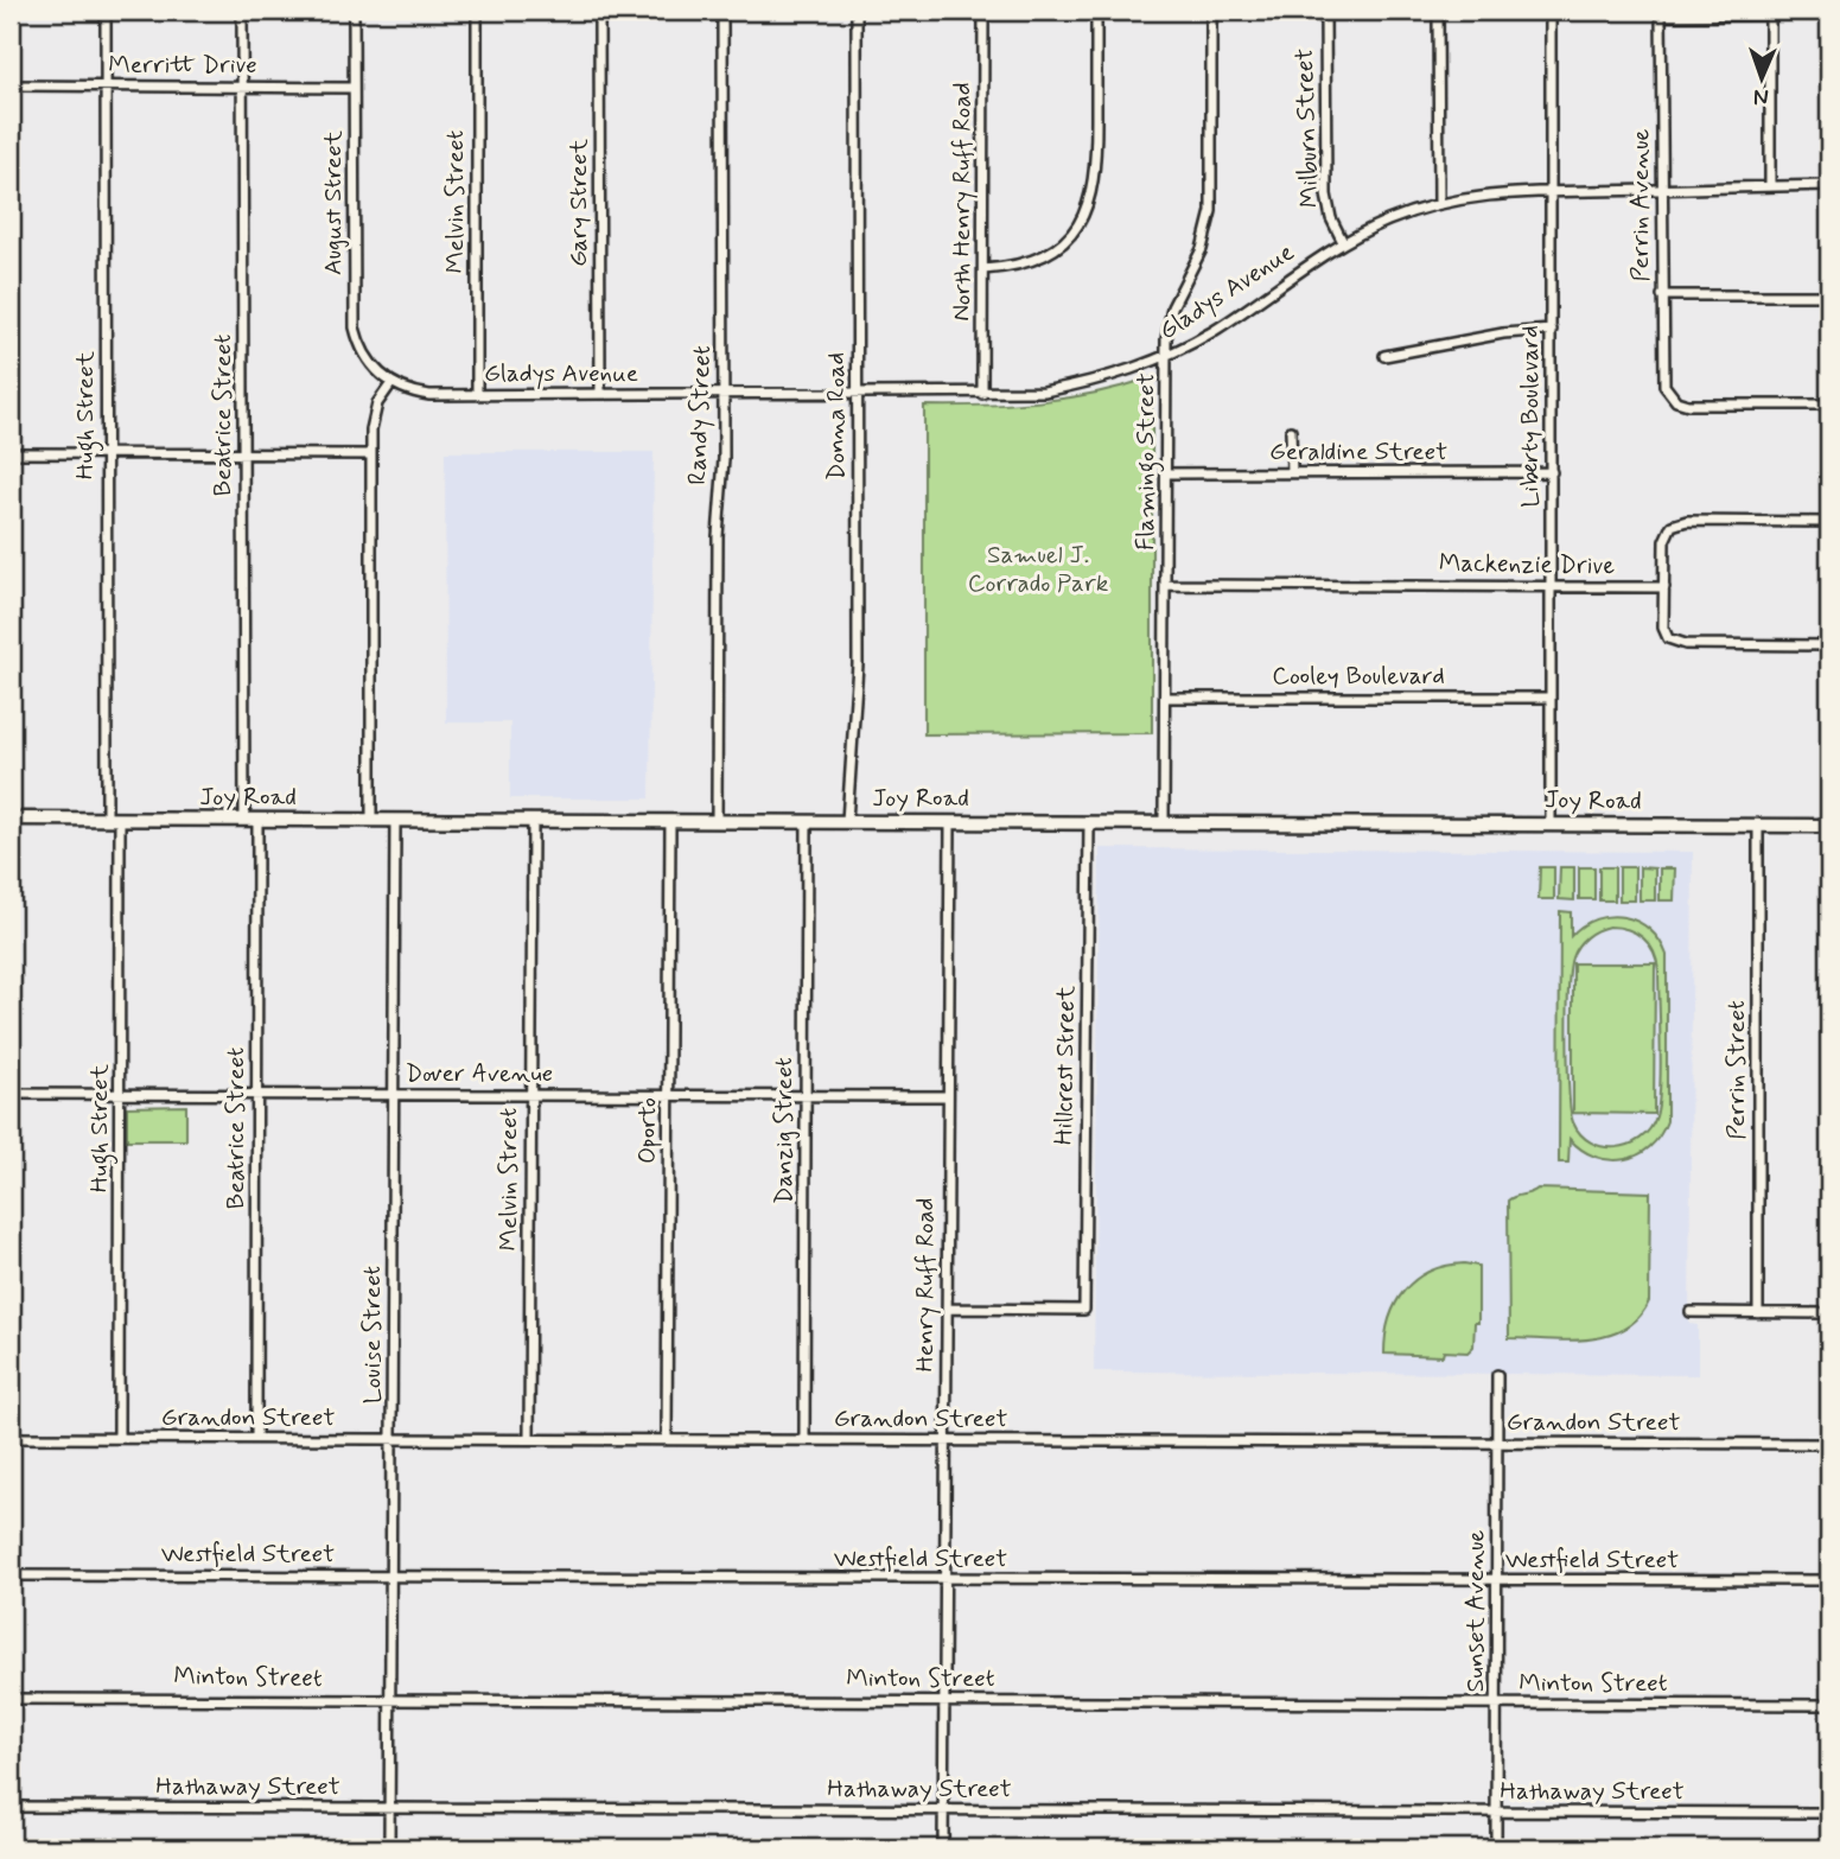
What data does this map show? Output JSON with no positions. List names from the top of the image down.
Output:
{
  "streets": {
    "street": [
      "Merritt Drive",
      "Milburn Street",
      "Melvin Street",
      "North Henry Ruff Road",
      "August Street",
      "Gary Street",
      "Perrin Avenue",
      "Gladys Avenue",
      "Hugh Street",
      "Beatrice Street",
      "Randy Street",
      "Donna Road",
      "Liberty Boulevard",
      "Geraldine Street",
      "Flamingo Street",
      "Mackenzie Drive",
      "Cooley Boulevard",
      "Joy Road",
      "Hillcrest Street",
      "Perrin Street",
      "Dover Avenue",
      "Oporto",
      "Danzig Street",
      "Henry Ruff Road",
      "Louise Street",
      "Grandon Street",
      "Westfield Street",
      "Sunset Avenue",
      "Minton Street",
      "Hathaway Street"
    ]
  },
  "crossings": [
    ["Merritt Drive", "August Street"],
    ["Merritt Drive", "Hugh Street"],
    ["Merritt Drive", "Beatrice Street"],
    ["Milburn Street", "Gladys Avenue"],
    ["Melvin Street", "Gladys Avenue"],
    ["Melvin Street", "Joy Road"],
    ["Melvin Street", "Dover Avenue"],
    ["Melvin Street", "Grandon Street"],
    ["North Henry Ruff Road", "Gladys Avenue"],
    ["August Street", "Gladys Avenue"],
    ["Gary Street", "Gladys Avenue"],
    ["Perrin Avenue", "Gladys Avenue"],
    ["Gladys Avenue", "Randy Street"],
    ["Gladys Avenue", "Donna Road"],
    ["Gladys Avenue", "Liberty Boulevard"],
    ["Gladys Avenue", "Flamingo Street"],
    ["Hugh Street", "Joy Road"],
    ["Hugh Street", "Dover Avenue"],
    ["Hugh Street", "Grandon Street"],
    ["Beatrice Street", "Joy Road"],
    ["Beatrice Street", "Dover Avenue"],
    ["Beatrice Street", "Grandon Street"],
    ["Randy Street", "Joy Road"],
    ["Donna Road", "Joy Road"],
    ["Liberty Boulevard", "Geraldine Street"],
    ["Liberty Boulevard", "Mackenzie Drive"],
    ["Liberty Boulevard", "Cooley Boulevard"],
    ["Liberty Boulevard", "Joy Road"],
    ["Geraldine Street", "Flamingo Street"],
    ["Flamingo Street", "Mackenzie Drive"],
    ["Flamingo Street", "Cooley Boulevard"],
    ["Flamingo Street", "Joy Road"],
    ["Joy Road", "Hillcrest Street"],
    ["Joy Road", "Perrin Street"],
    ["Joy Road", "Oporto"],
    ["Joy Road", "Danzig Street"],
    ["Joy Road", "Henry Ruff Road"],
    ["Joy Road", "Louise Street"],
    ["Hillcrest Street", "Henry Ruff Road"],
    ["Dover Avenue", "Oporto"],
    ["Dover Avenue", "Danzig Street"],
    ["Dover Avenue", "Henry Ruff Road"],
    ["Dover Avenue", "Louise Street"],
    ["Oporto", "Grandon Street"],
    ["Danzig Street", "Grandon Street"],
    ["Henry Ruff Road", "Grandon Street"],
    ["Henry Ruff Road", "Westfield Street"],
    ["Henry Ruff Road", "Minton Street"],
    ["Henry Ruff Road", "Hathaway Street"],
    ["Louise Street", "Grandon Street"],
    ["Louise Street", "Westfield Street"],
    ["Louise Street", "Minton Street"],
    ["Louise Street", "Hathaway Street"],
    ["Grandon Street", "Sunset Avenue"],
    ["Westfield Street", "Sunset Avenue"],
    ["Sunset Avenue", "Minton Street"],
    ["Sunset Avenue", "Hathaway Street"]
  ],
  "parks": ["Samuel J. Corrado Park"],
  "north": "bottom"
}
